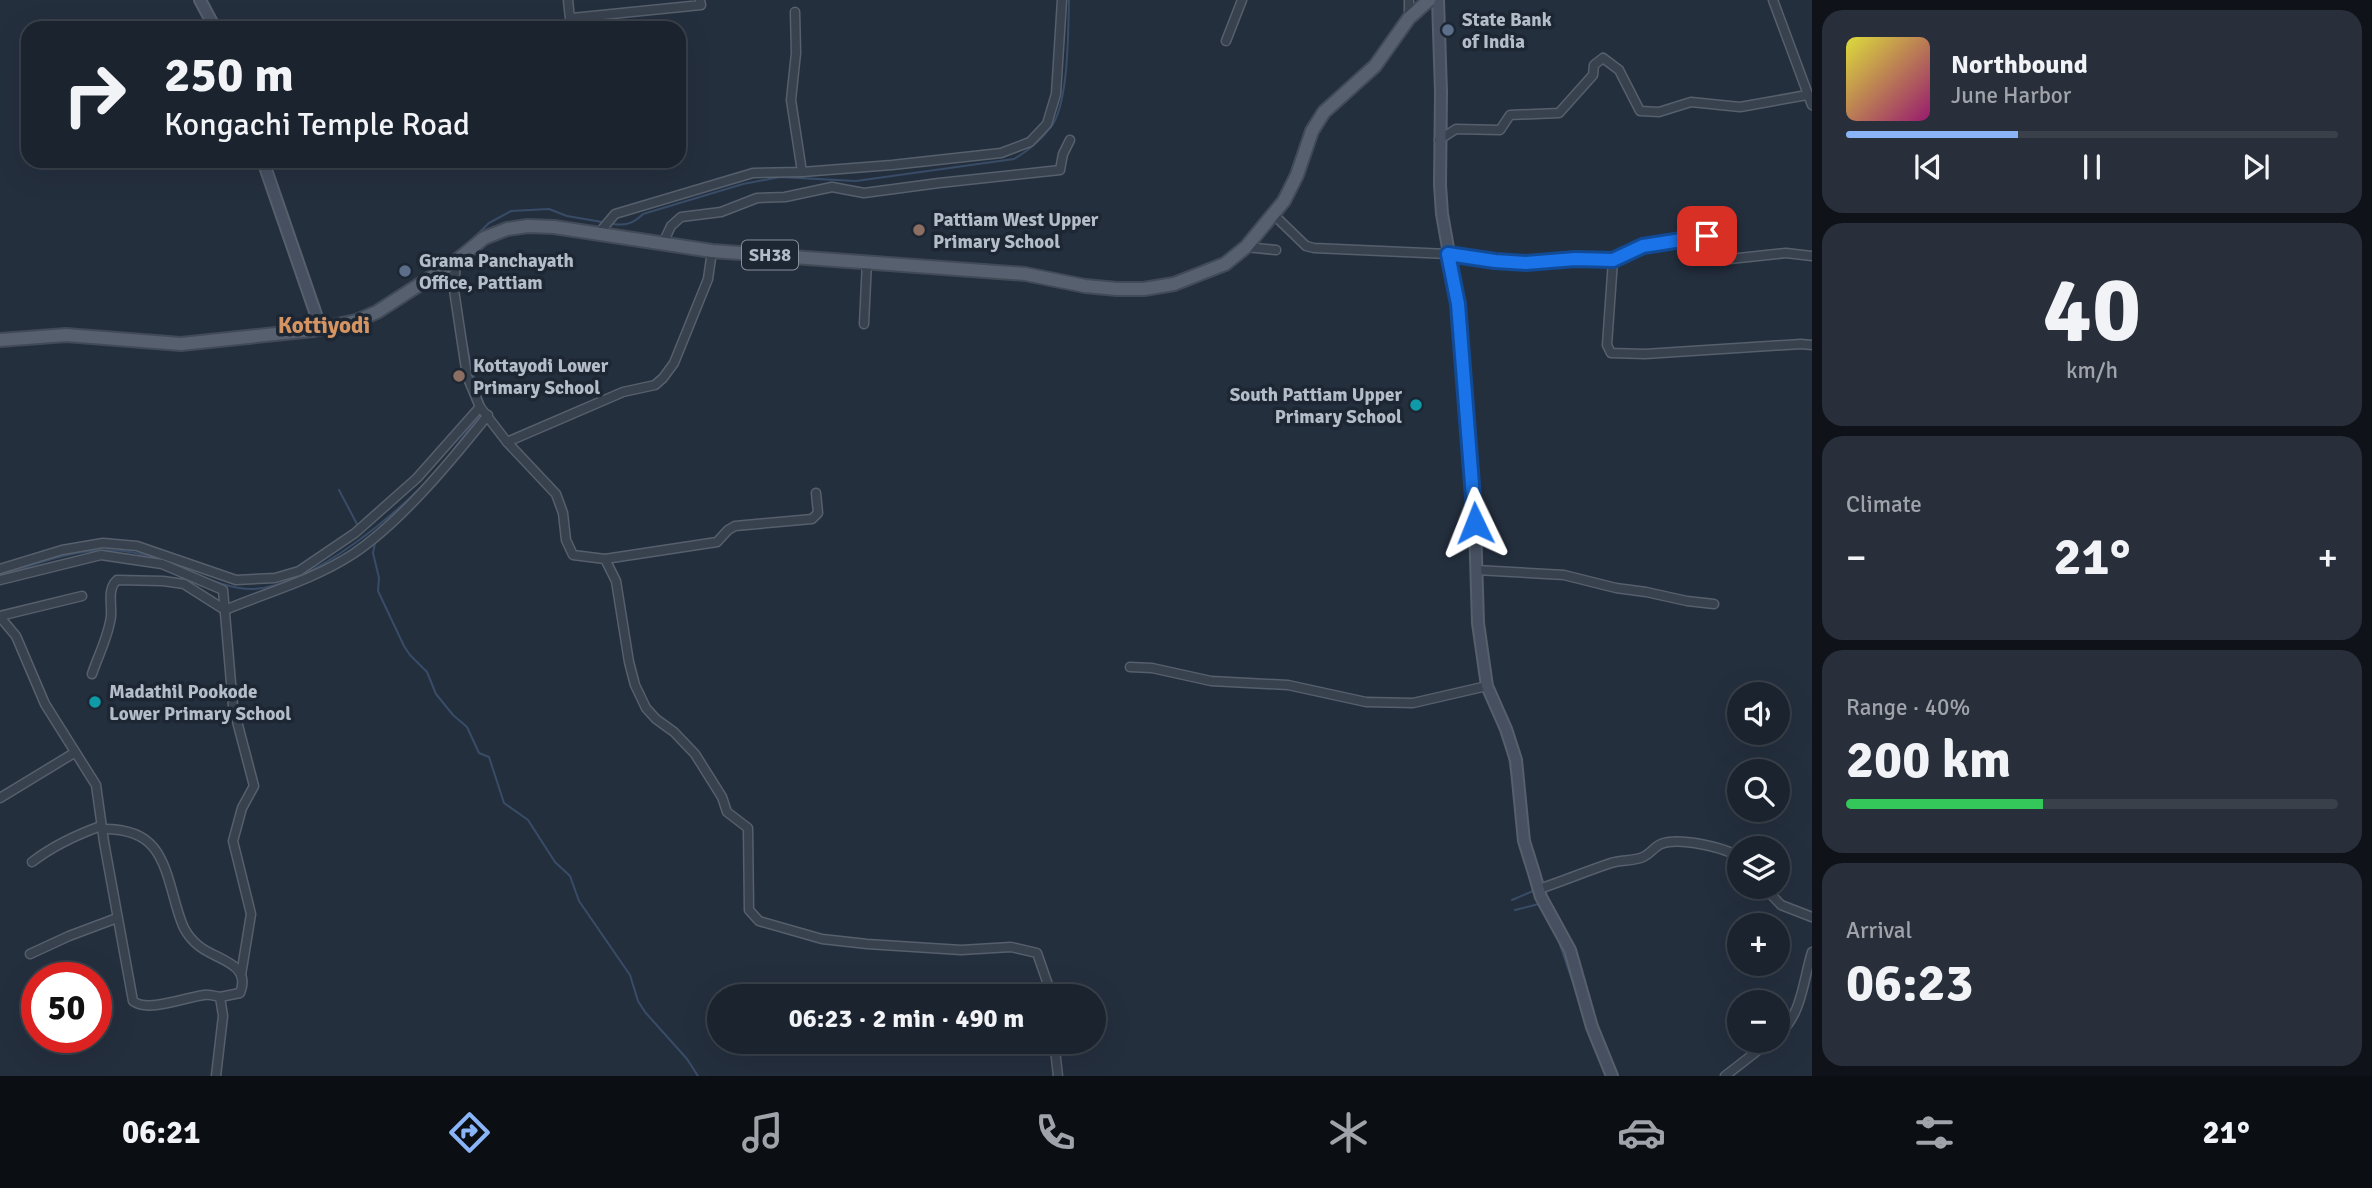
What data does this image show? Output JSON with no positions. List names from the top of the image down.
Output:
{
  "streets": {
    "main road": ["SH38"]
  },
  "districts": ["Kottiyodi"],
  "places": [
    "State Bank of India",
    "Pattiam West Upper Primary School",
    "Grama Panchayath Office, Pattiam",
    "Kottayodi Lower Primary School",
    "South Pattiam Upper Primary School",
    "Madathil Pookode Lower Primary School"
  ],
  "page": {
    "turn": ["250 m", "Kongachi Temple Road"],
    "song": ["Northbound", "June Harbor"],
    "tile": [
      ["40", "km/h"],
      "Climate",
      ["Range · 40%", "200 km"],
      ["Arrival", "06:23"]
    ],
    "heat": ["−", "21°", "+"],
    "map_buttons": ["+", "−"],
    "limit": "50",
    "trip": "06:23 · 2 min · 490 m",
    "tabs": ["06:21", "21°"]
  }
}
